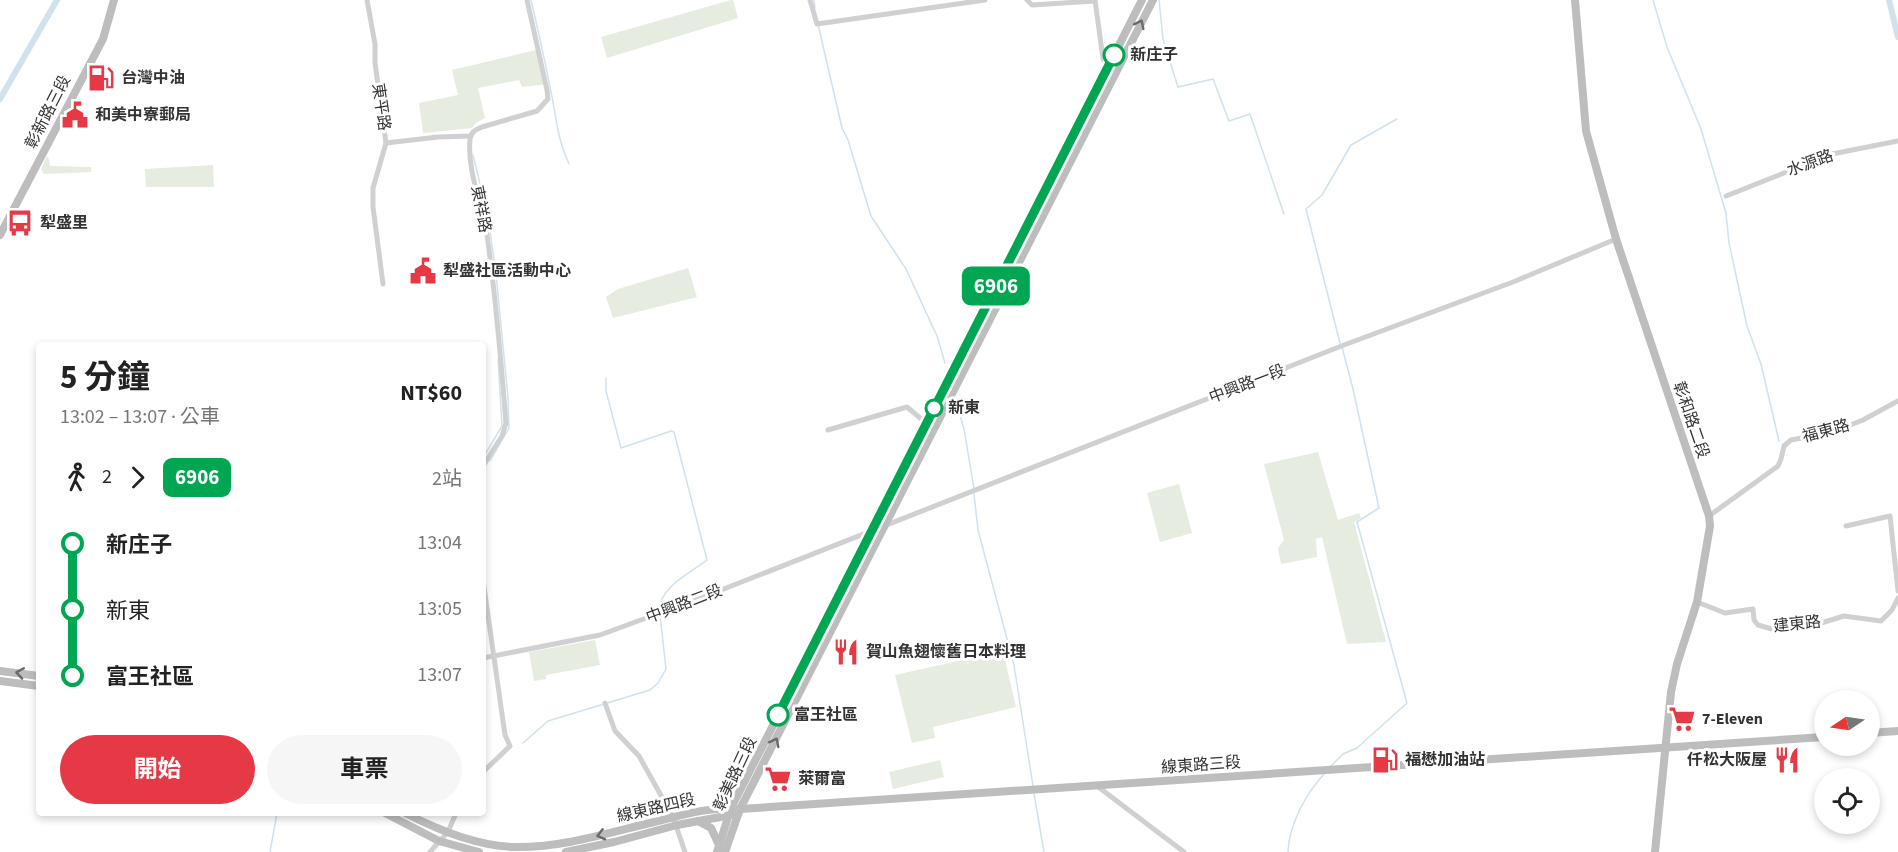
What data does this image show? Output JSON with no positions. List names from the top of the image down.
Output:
{
  "streets": {
    "main road": [
      "彰新路三段",
      "彰和路二段",
      "線東路三段",
      "彰美路三段",
      "線東路四段"
    ],
    "street": [
      "東平路",
      "水源路",
      "東祥路",
      "中興路一段",
      "福東路",
      "中興路二段",
      "建東路"
    ]
  },
  "crossings": [
    ["中興路一段", "彰和路二段"],
    ["中興路一段", "中興路二段"],
    ["中興路一段", "彰美路三段"],
    ["彰和路二段", "福東路"],
    ["彰和路二段", "建東路"],
    ["彰和路二段", "線東路三段"],
    ["中興路二段", "彰美路三段"],
    ["線東路三段", "彰美路三段"],
    ["線東路三段", "線東路四段"],
    ["彰美路三段", "線東路四段"]
  ],
  "places": {
    "other": ["新庄子", "新東", "富王社區"],
    "fuel station": ["台灣中油", "福懋加油站"],
    "public building": ["和美中寮郵局", "犁盛社區活動中心"],
    "bus stop": ["犁盛里"],
    "restaurant": ["賀山魚翅懷舊日本料理", "仟松大阪屋"],
    "supermarket": ["7-Eleven", "萊爾富"]
  },
  "lines": ["bus line 6906"],
  "north": "left",
  "page": {
    "on_map": "6906",
    "heading": ["5 分鐘", "13:02 – 13:07 · 公車", "NT$60"],
    "legs": ["2", "6906", "2站"],
    "list": [
      {
        "name": "新庄子",
        "value": "13:04"
      },
      {
        "name": "新東",
        "value": "13:05"
      },
      {
        "name": "富王社區",
        "value": "13:07"
      }
    ],
    "buttons": ["開始", "車票"]
  }
}
